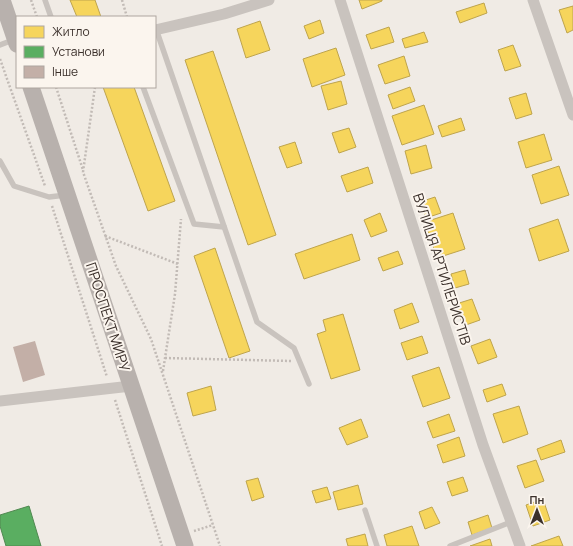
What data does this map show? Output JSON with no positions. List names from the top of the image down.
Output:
{
  "streets": {
    "main road": ["ПРОСПЕКТ МИРУ"],
    "street": ["ВУЛИЦЯ АРТИЛЕРИСТІВ"]
  },
  "legend": ["Житло", "Установи", "Інше"],
  "north": "top"
}
